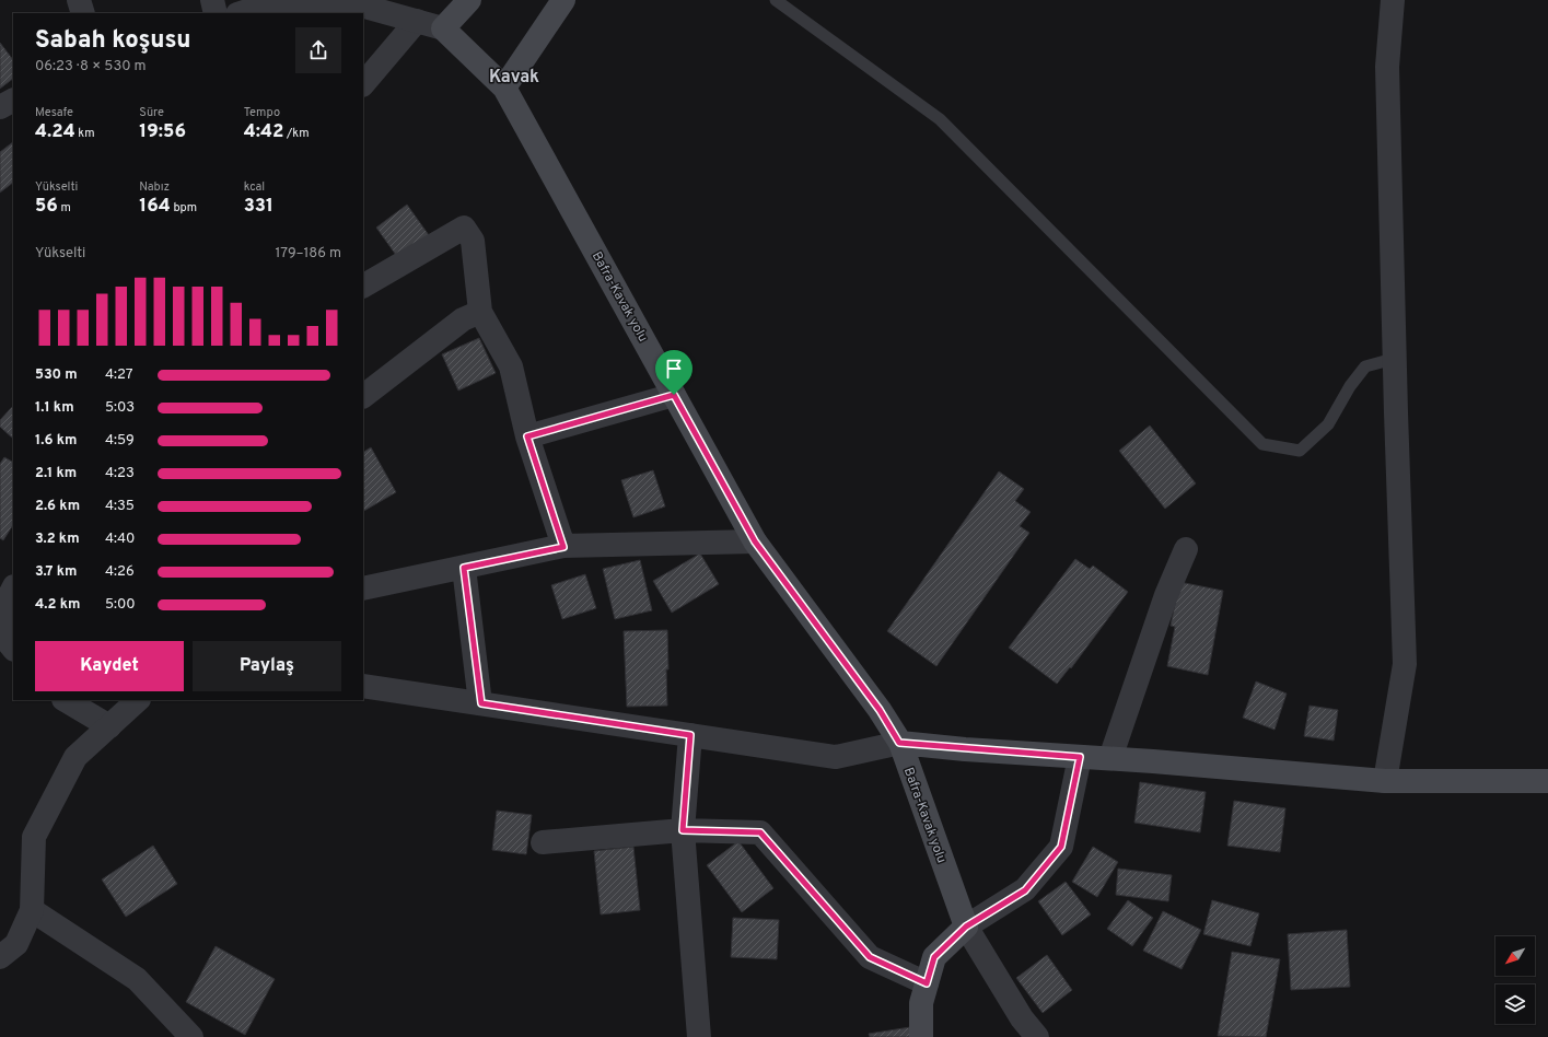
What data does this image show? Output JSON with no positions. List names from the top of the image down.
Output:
{
  "streets": {
    "main road": ["Bafra-Kavak yolu"]
  },
  "districts": ["Kavak"],
  "north": "bottom left",
  "page": {
    "heading": ["Sabah koşusu", "06:23 · 8 × 530 m"],
    "stats": [
      ["Mesafe", "4.24 km"],
      ["Süre", "19:56"],
      ["Tempo", "4:42 /km"],
      ["Yükselti", "56 m"],
      ["Nabız", "164 bpm"],
      ["kcal", "331"]
    ],
    "chart": ["Yükselti", "179–186 m"],
    "list": [
      {
        "name": "530 m",
        "note": "4:27"
      },
      {
        "name": "1.1 km",
        "note": "5:03"
      },
      {
        "name": "1.6 km",
        "note": "4:59"
      },
      {
        "name": "2.1 km",
        "note": "4:23"
      },
      {
        "name": "2.6 km",
        "note": "4:35"
      },
      {
        "name": "3.2 km",
        "note": "4:40"
      },
      {
        "name": "3.7 km",
        "note": "4:26"
      },
      {
        "name": "4.2 km",
        "note": "5:00"
      }
    ],
    "buttons": ["Kaydet", "Paylaş"]
  }
}
